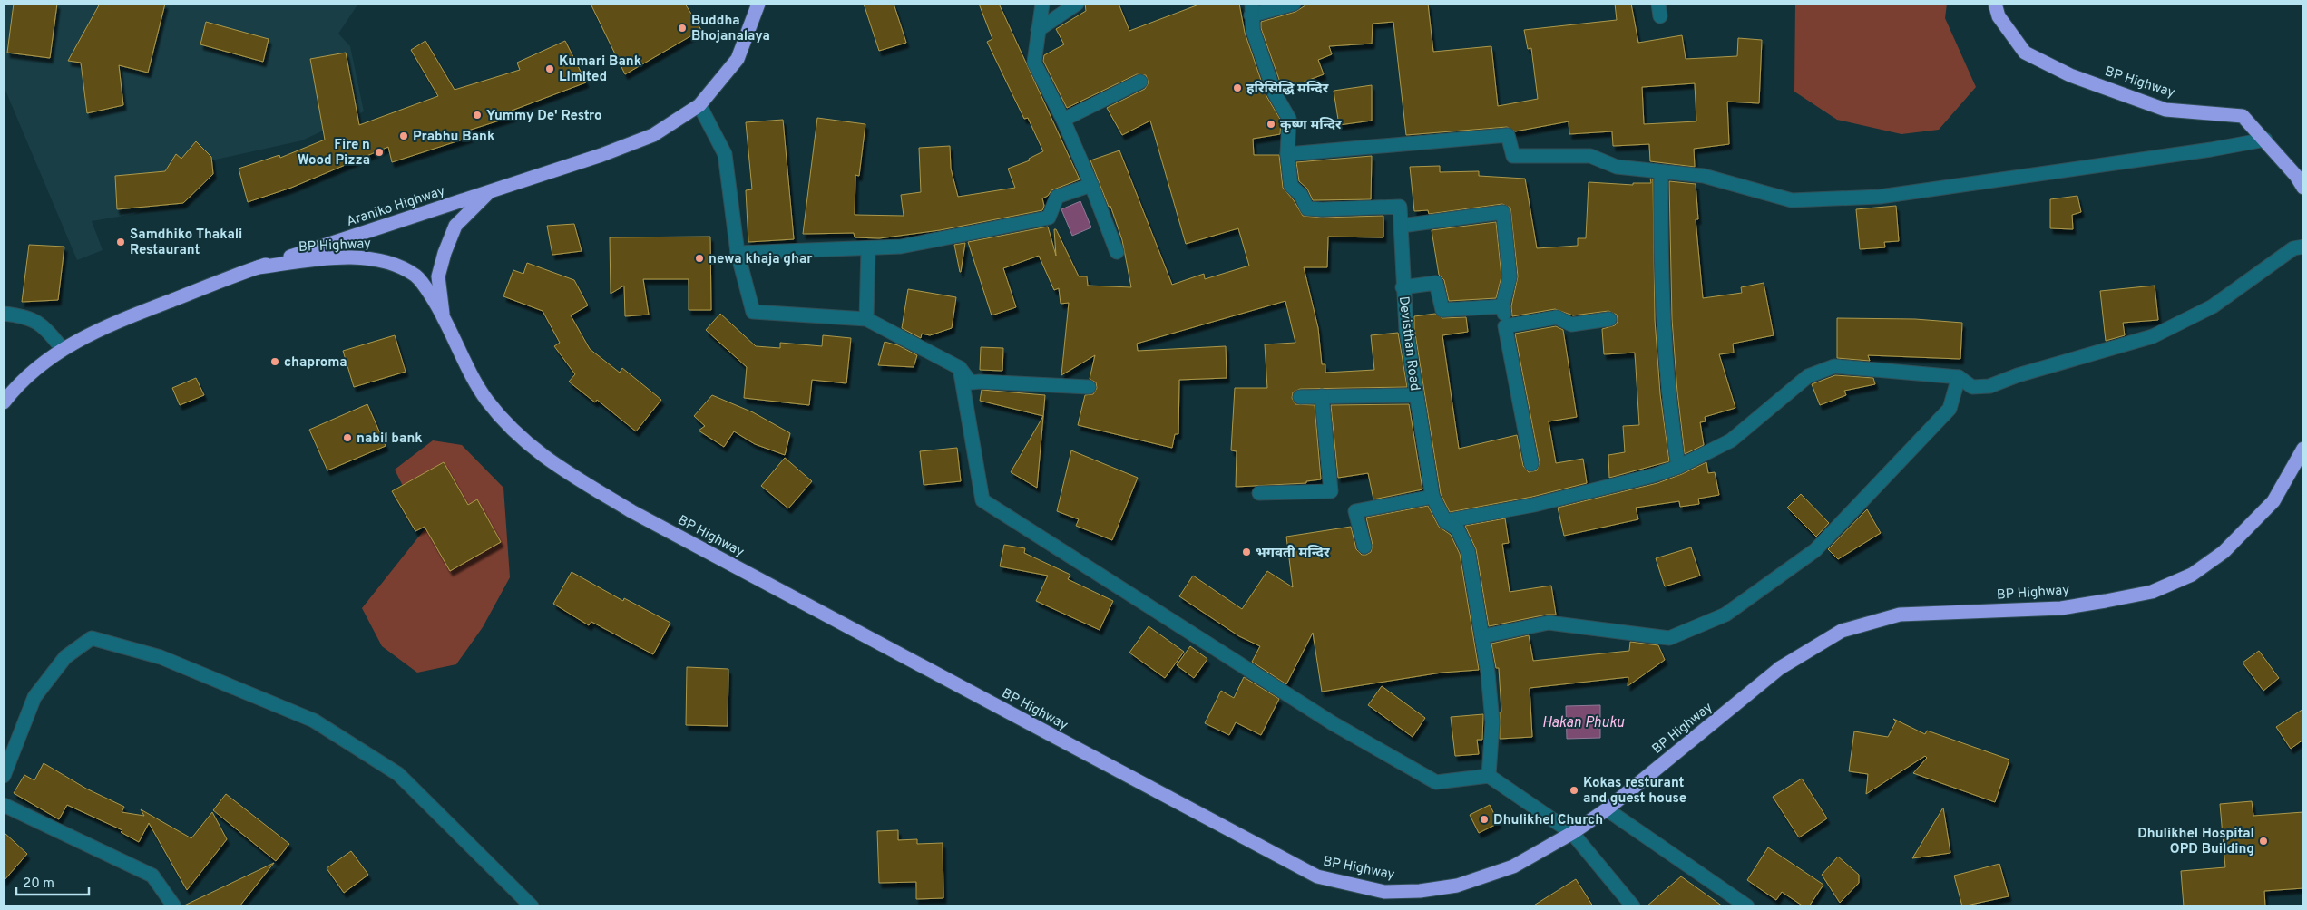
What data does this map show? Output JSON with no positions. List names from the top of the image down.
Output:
{
  "streets": {
    "highway": ["BP Highway", "Araniko Highway"],
    "street": ["Devisthan Road"]
  },
  "crossings": [
    ["BP Highway", "Araniko Highway"]
  ],
  "water": ["Hakan Phuku"],
  "places": [
    "Buddha Bhojanalaya",
    "Kumari Bank Limited",
    "हरिसिद्धि मन्दिर",
    "Yummy De' Restro",
    "कृष्ण मन्दिर",
    "Prabhu Bank",
    "Fire n Wood Pizza",
    "Samdhiko Thakali Restaurant",
    "newa khaja ghar",
    "chaproma",
    "nabil bank",
    "भगवती मन्दिर",
    "Kokas resturant and guest house",
    "Dhulikhel Church",
    "Dhulikhel Hospital OPD Building"
  ],
  "scale_bar": "20 m"
}
